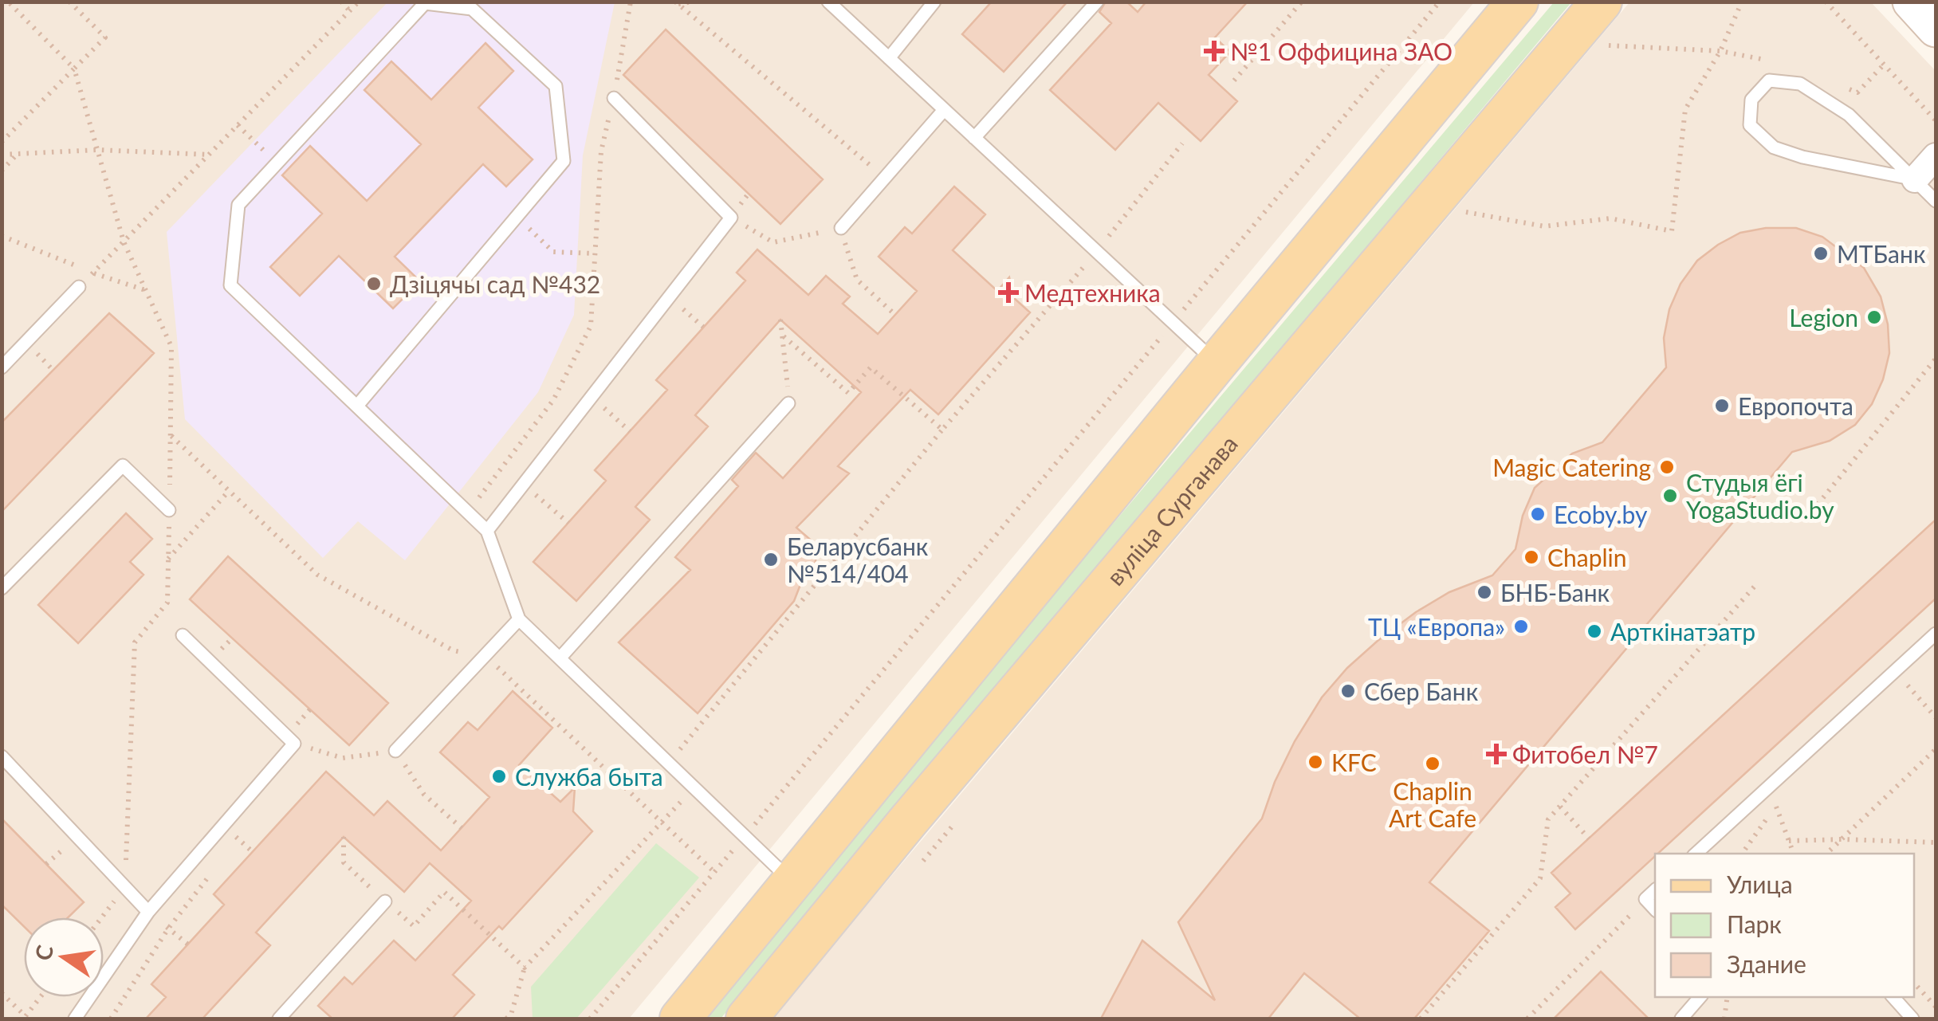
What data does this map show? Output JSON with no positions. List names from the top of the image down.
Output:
{
  "streets": {
    "main road": ["вуліца Сурганава"]
  },
  "places": {
    "health": ["№1 Оффицина ЗАО", "Медтехника", "Фитобел №7"],
    "other": [
      "МТБанк",
      "Дзіцячы сад №432",
      "Legion",
      "Европочта",
      "Magic Catering",
      "Студыя ёгі YogaStudio.by",
      "Ecoby.by",
      "Chaplin",
      "Беларусбанк №514/404",
      "БНБ-Банк",
      "ТЦ «Европа»",
      "Арткінатэатр",
      "Сбер Банк",
      "KFC",
      "Chaplin Art Cafe",
      "Служба быта"
    ]
  },
  "legend": ["Улица", "Парк", "Здание"],
  "north": "left"
}
